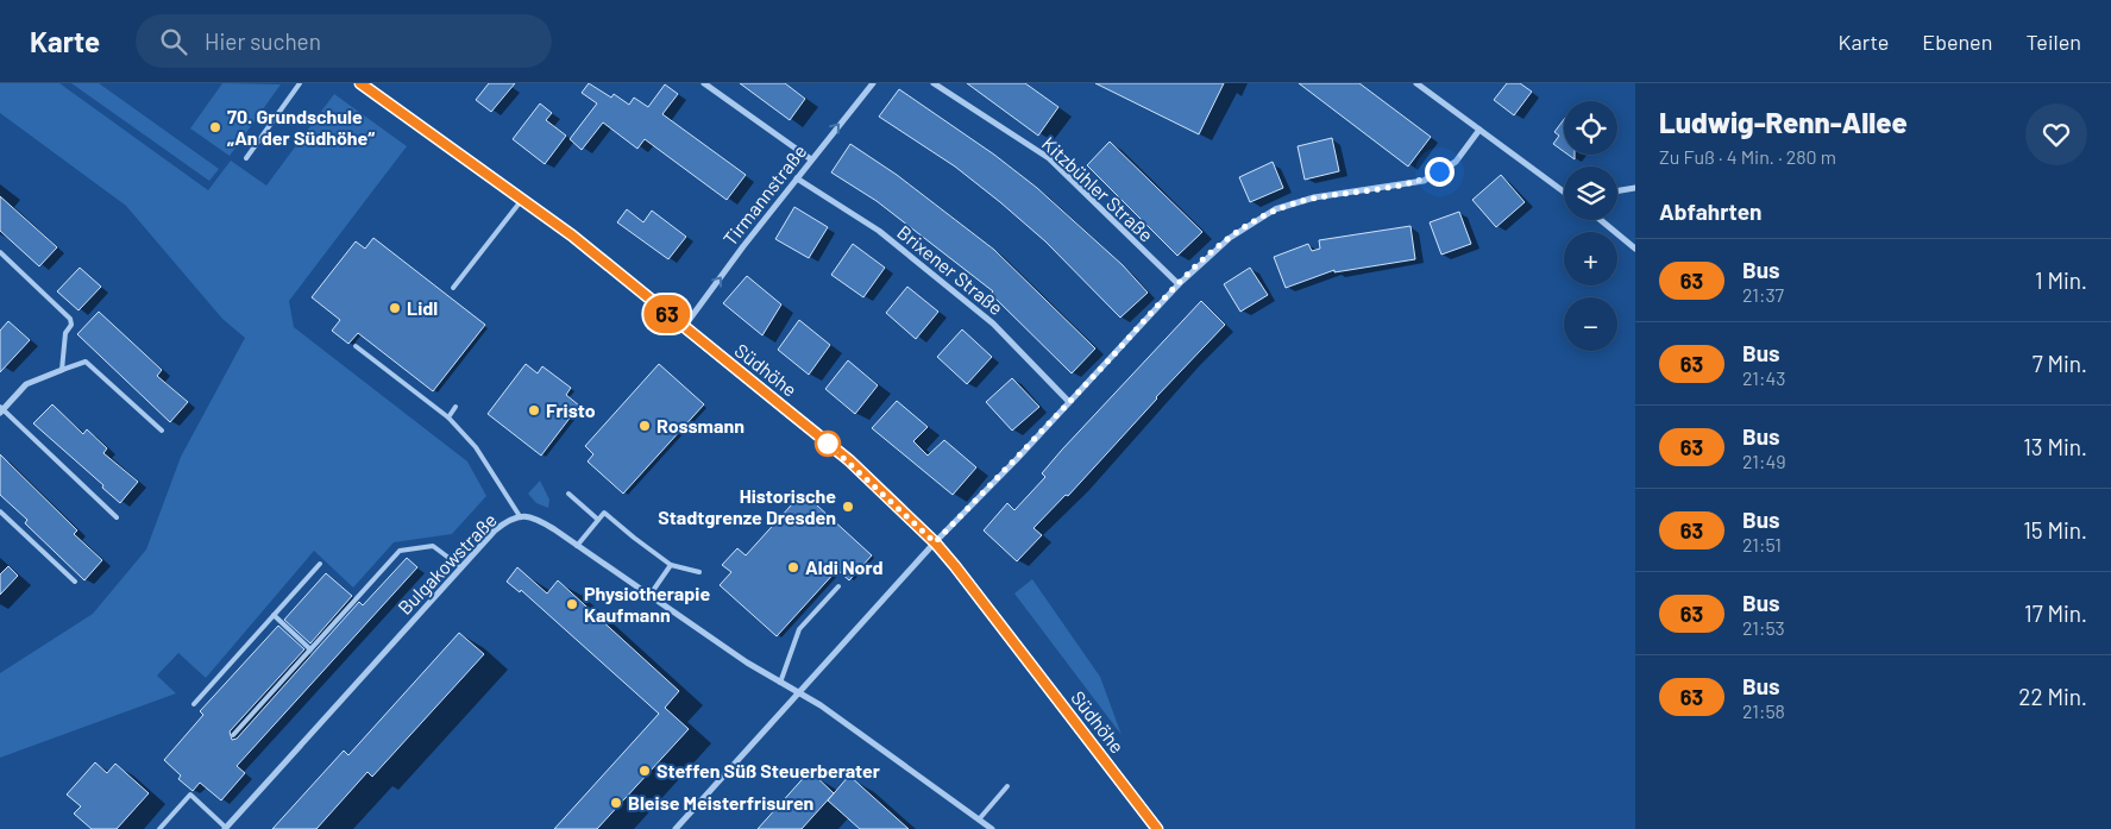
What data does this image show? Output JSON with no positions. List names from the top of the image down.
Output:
{
  "streets": {
    "street": [
      "Kitzbühler Straße",
      "Tirmannstraße",
      "Brixener Straße",
      "Südhöhe",
      "Bulgakowstraße"
    ]
  },
  "crossings": [
    ["Tirmannstraße", "Brixener Straße"],
    ["Tirmannstraße", "Südhöhe"]
  ],
  "one_way": ["Tirmannstraße"],
  "places": [
    "70. Grundschule „An der Südhöhe“",
    "Lidl",
    "Fristo",
    "Rossmann",
    "Historische Stadtgrenze Dresden",
    "Aldi Nord",
    "Physiotherapie Kaufmann",
    "Steffen Süß Steuerberater",
    "Bleise Meisterfrisuren"
  ],
  "lines": ["bus line 63"],
  "page": {
    "header": "Karte",
    "search": "Hier suchen",
    "nav": ["Karte", "Ebenen", "Teilen"],
    "on_map": "63",
    "heading": [
      ["Ludwig-Renn-Allee", "Zu Fuß · 4 Min. · 280 m"],
      "Abfahrten"
    ],
    "map_buttons": ["+", "−"],
    "list": [
      {
        "mark": "63",
        "name": "Bus",
        "note": "21:37",
        "value": "1 Min."
      },
      {
        "mark": "63",
        "name": "Bus",
        "note": "21:43",
        "value": "7 Min."
      },
      {
        "mark": "63",
        "name": "Bus",
        "note": "21:49",
        "value": "13 Min."
      },
      {
        "mark": "63",
        "name": "Bus",
        "note": "21:51",
        "value": "15 Min."
      },
      {
        "mark": "63",
        "name": "Bus",
        "note": "21:53",
        "value": "17 Min."
      },
      {
        "mark": "63",
        "name": "Bus",
        "note": "21:58",
        "value": "22 Min."
      }
    ]
  }
}
